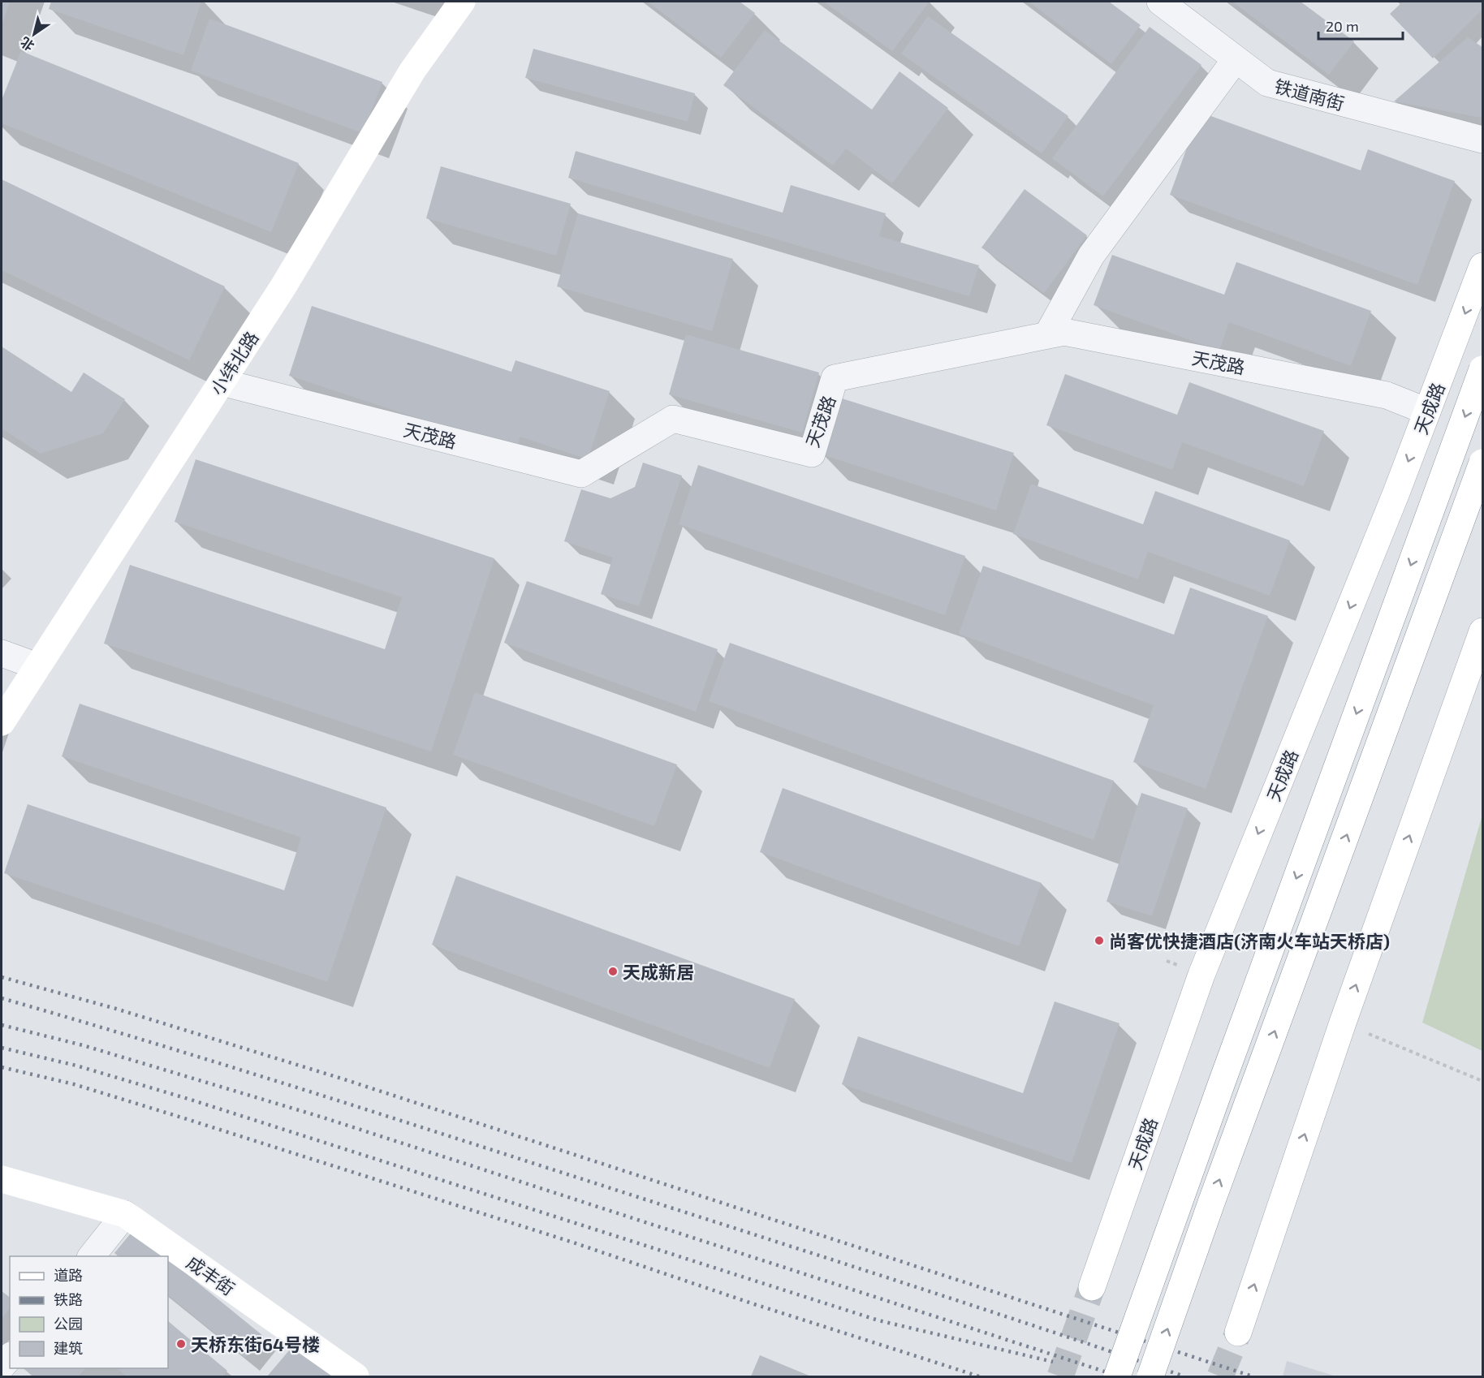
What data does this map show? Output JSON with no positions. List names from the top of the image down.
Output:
{
  "streets": {
    "main road": ["小纬北路", "天成路", "成丰街"],
    "street": ["铁道南街", "天茂路"]
  },
  "crossings": [
    ["天茂路", "小纬北路"],
    ["天茂路", "天成路"]
  ],
  "places": ["尚客优快捷酒店(济南火车站天桥店)", "天成新居", "天桥东街64号楼"],
  "legend": [
    "道路",
    "铁路",
    "公园",
    "建筑"
  ],
  "scale_bar": "20 m",
  "north": "bottom left"
}
